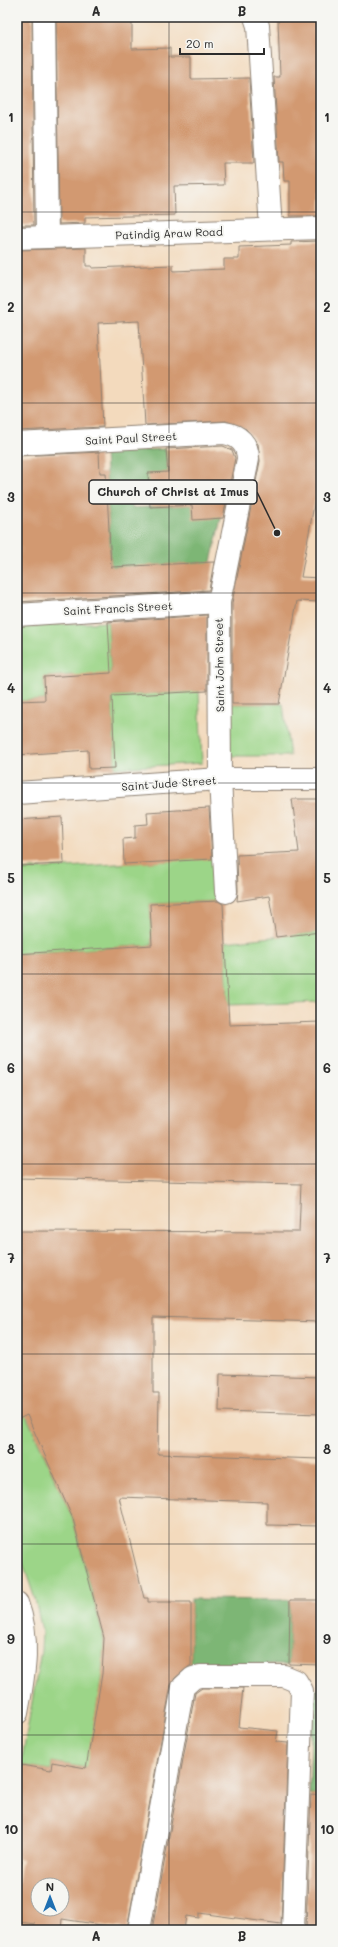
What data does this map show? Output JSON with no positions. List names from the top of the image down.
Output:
{
  "streets": {
    "street": [
      "Patindig Araw Road",
      "Saint Paul Street",
      "Saint Francis Street",
      "Saint John Street",
      "Saint Jude Street"
    ]
  },
  "crossings": [
    ["Saint Paul Street", "Saint John Street"],
    ["Saint Francis Street", "Saint John Street"],
    ["Saint John Street", "Saint Jude Street"]
  ],
  "places": ["Church of Christ at Imus"],
  "scale_bar": "20 m",
  "north": "top",
  "grid": {
    "columns": ["A", "B"],
    "rows": [
      "1",
      "2",
      "3",
      "4",
      "5",
      "6",
      "7",
      "8",
      "9",
      "10"
    ]
  }
}
